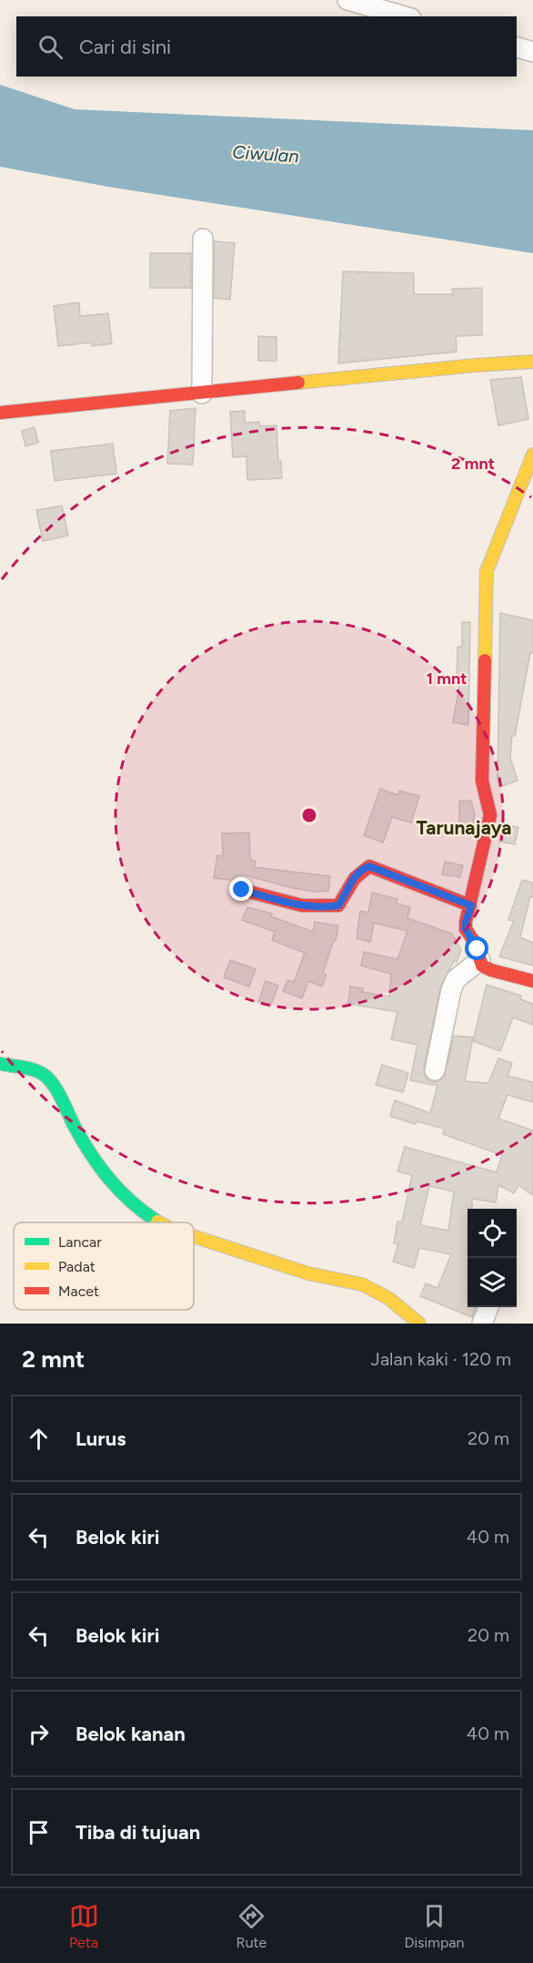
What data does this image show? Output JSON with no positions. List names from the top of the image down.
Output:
{
  "districts": ["Tarunajaya"],
  "water": ["Ciwulan"],
  "legend": ["Lancar", "Padat", "Macet"],
  "page": {
    "search": "Cari di sini",
    "heading": ["2 mnt", "Jalan kaki · 120 m"],
    "list": [
      ["Lurus", "20 m"],
      ["Belok kiri", "40 m"],
      ["Belok kiri", "20 m"],
      ["Belok kanan", "40 m"],
      "Tiba di tujuan"
    ],
    "nav": ["Peta", "Rute", "Disimpan"]
  },
  "rings": ["2 mnt", "1 mnt"]
}
